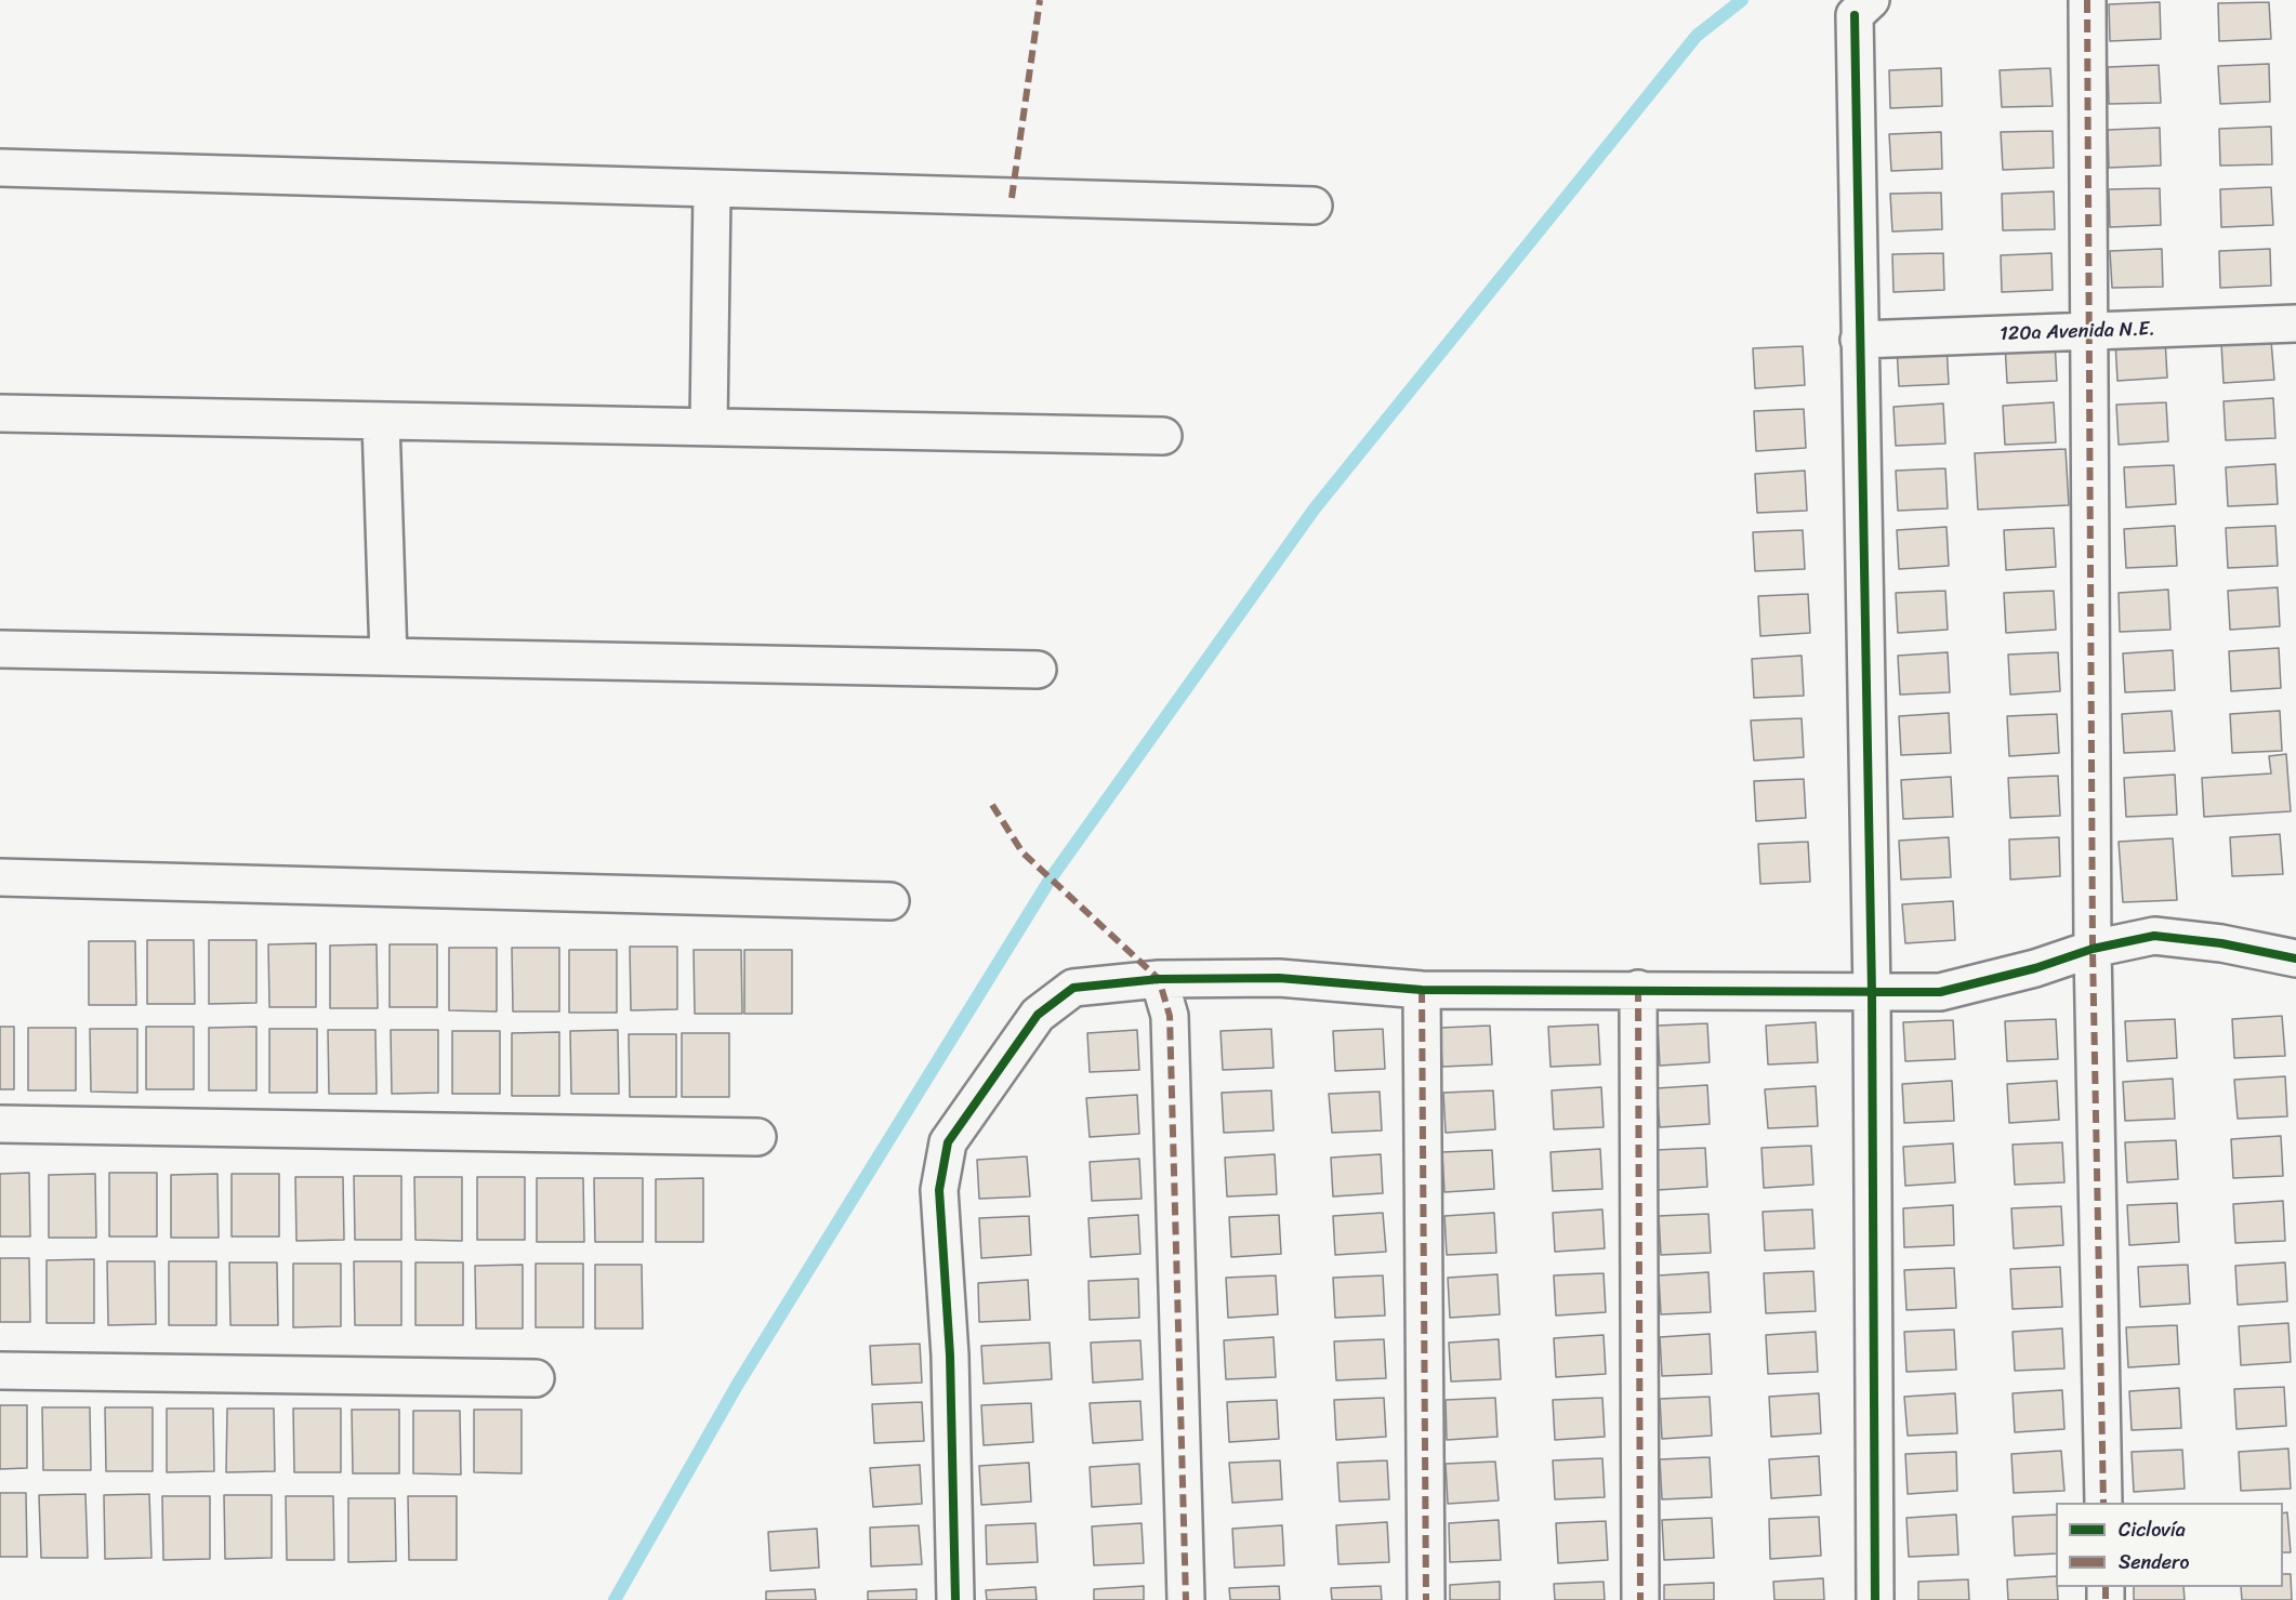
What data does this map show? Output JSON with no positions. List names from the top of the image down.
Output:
{
  "streets": {
    "street": ["120a Avenida N.E."]
  },
  "legend": ["Ciclovía", "Sendero"]
}
